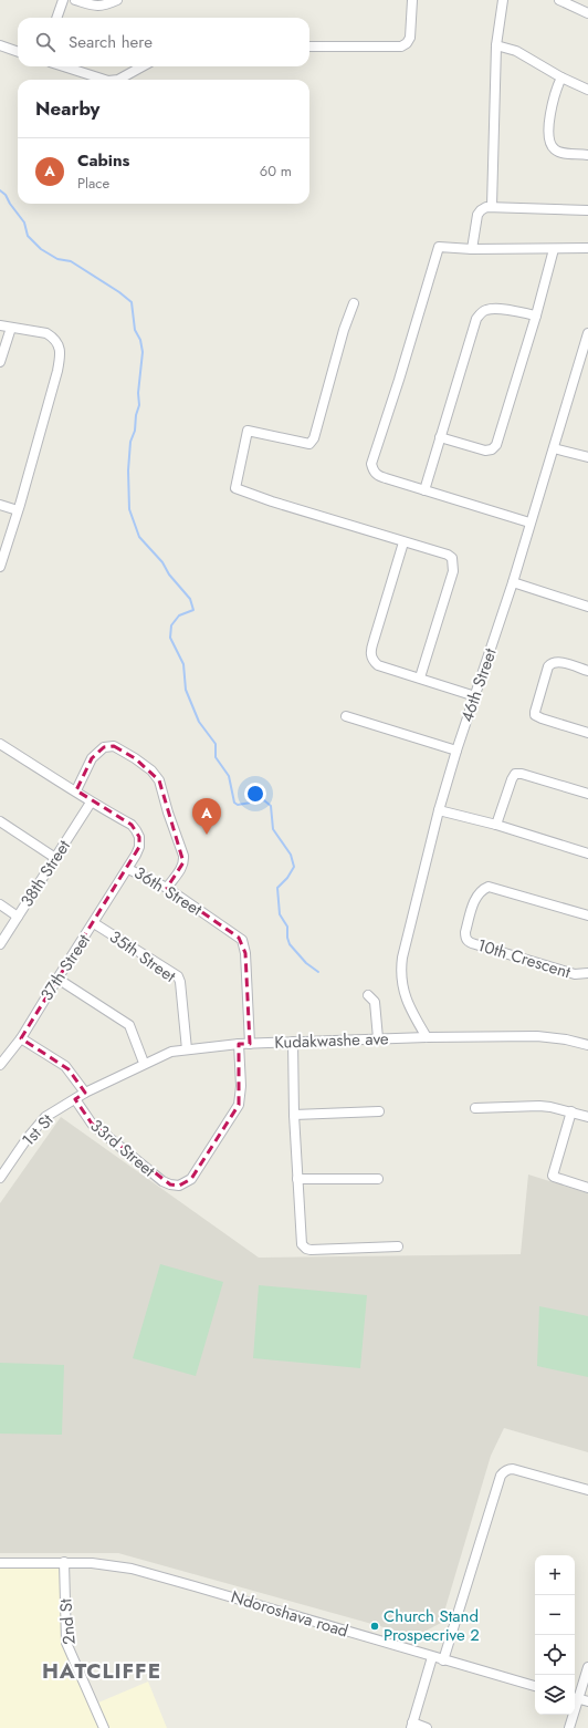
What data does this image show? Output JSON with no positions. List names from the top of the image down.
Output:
{
  "streets": {
    "street": [
      "46th Street",
      "38th Street",
      "36th Street",
      "35th Street",
      "10th Crescent",
      "37th Street",
      "Kudakwashe ave",
      "1st St",
      "33rd Street",
      "Ndoroshava road",
      "2nd St"
    ]
  },
  "crossings": [
    ["46th Street", "Kudakwashe ave"],
    ["38th Street", "36th Street"],
    ["36th Street", "37th Street"],
    ["36th Street", "Kudakwashe ave"],
    ["35th Street", "37th Street"],
    ["35th Street", "Kudakwashe ave"],
    ["Kudakwashe ave", "1st St"],
    ["Kudakwashe ave", "33rd Street"],
    ["1st St", "33rd Street"],
    ["Ndoroshava road", "2nd St"]
  ],
  "districts": ["HATCLIFFE"],
  "places": ["Church Stand Prospecrive 2"],
  "page": {
    "search": "Search here",
    "heading": "Nearby",
    "list": [
      {
        "mark": "A",
        "name": "Cabins",
        "note": "Place",
        "value": "60 m"
      }
    ],
    "pins": "A",
    "map_buttons": ["+", "−"]
  }
}
